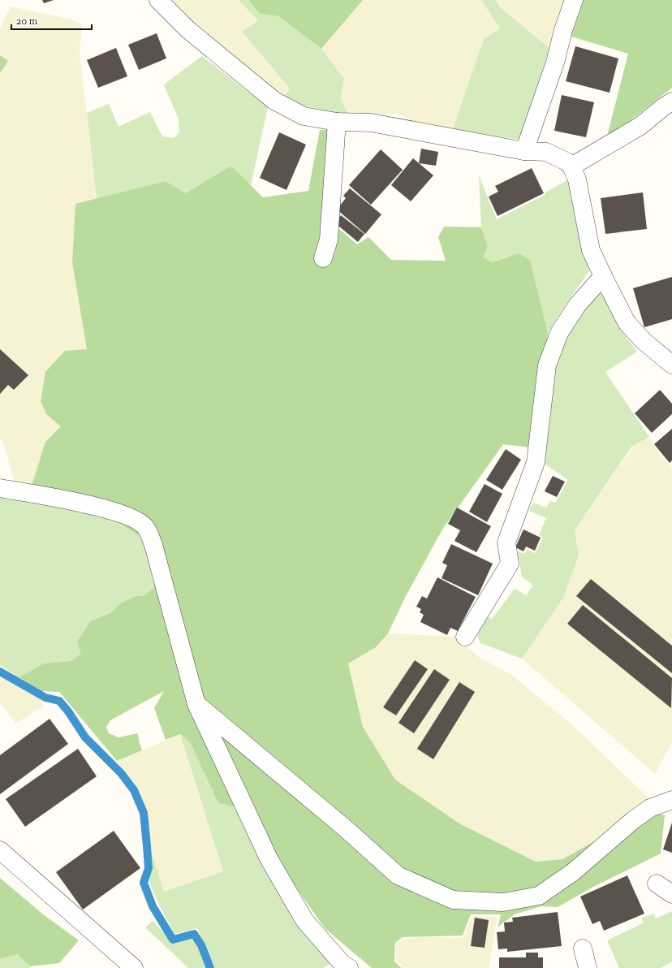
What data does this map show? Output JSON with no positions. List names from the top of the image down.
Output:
{
  "scale_bar": "20 m"
}
